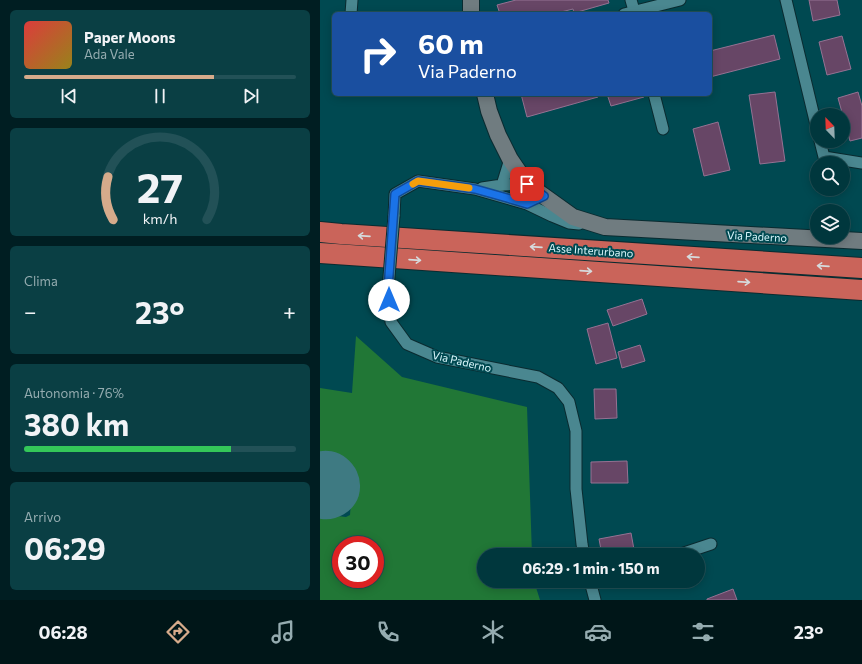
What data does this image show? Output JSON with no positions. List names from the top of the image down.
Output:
{
  "streets": {
    "highway": ["Asse Interurbano"],
    "street": ["Via Paderno"]
  },
  "north": "top left",
  "page": {
    "turn": ["60 m", "Via Paderno"],
    "song": ["Paper Moons", "Ada Vale"],
    "tile": [
      "Clima",
      ["Autonomia · 76%", "380 km"],
      ["Arrivo", "06:29"]
    ],
    "heat": ["−", "23°", "+"],
    "limit": "30",
    "trip": "06:29 · 1 min · 150 m",
    "tabs": ["06:28", "23°"],
    "gauge": ["27", "km/h"]
  }
}
